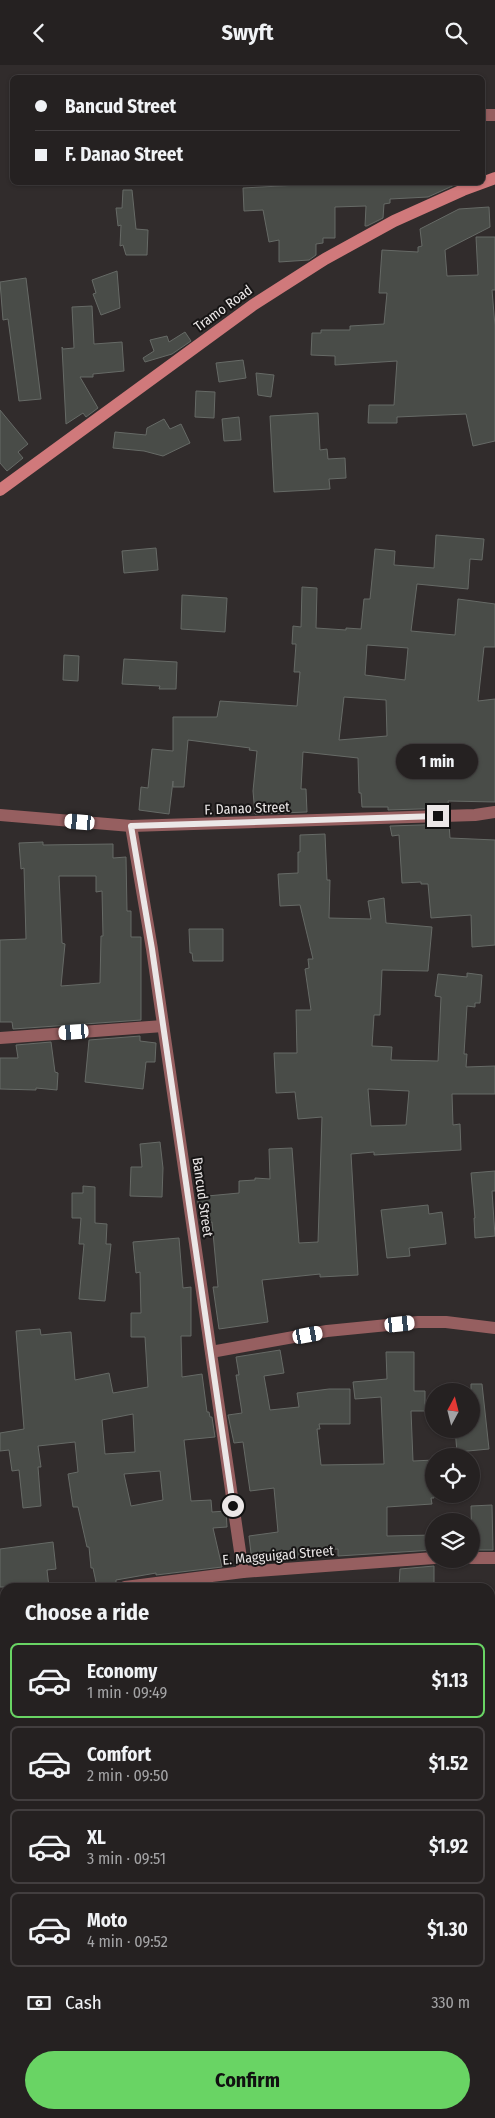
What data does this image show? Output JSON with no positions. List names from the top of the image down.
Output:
{
  "streets": {
    "main road": ["Tramo Road"],
    "street": ["F. Danao Street", "Bancud Street", "E. Magguigad Street"]
  },
  "crossings": [
    ["F. Danao Street", "Bancud Street"],
    ["Bancud Street", "E. Magguigad Street"]
  ],
  "north": "top",
  "page": {
    "header": "Swyft",
    "banner": ["Bancud Street", "F. Danao Street"],
    "bubble": "1 min",
    "heading": "Choose a ride",
    "list": [
      {
        "name": "Economy",
        "note": "1 min · 09:49",
        "value": "$1.13"
      },
      {
        "name": "Comfort",
        "note": "2 min · 09:50",
        "value": "$1.52"
      },
      {
        "name": "XL",
        "note": "3 min · 09:51",
        "value": "$1.92"
      },
      {
        "name": "Moto",
        "note": "4 min · 09:52",
        "value": "$1.30"
      }
    ],
    "pay": ["Cash", "330 m"],
    "buttons": "Confirm"
  }
}
